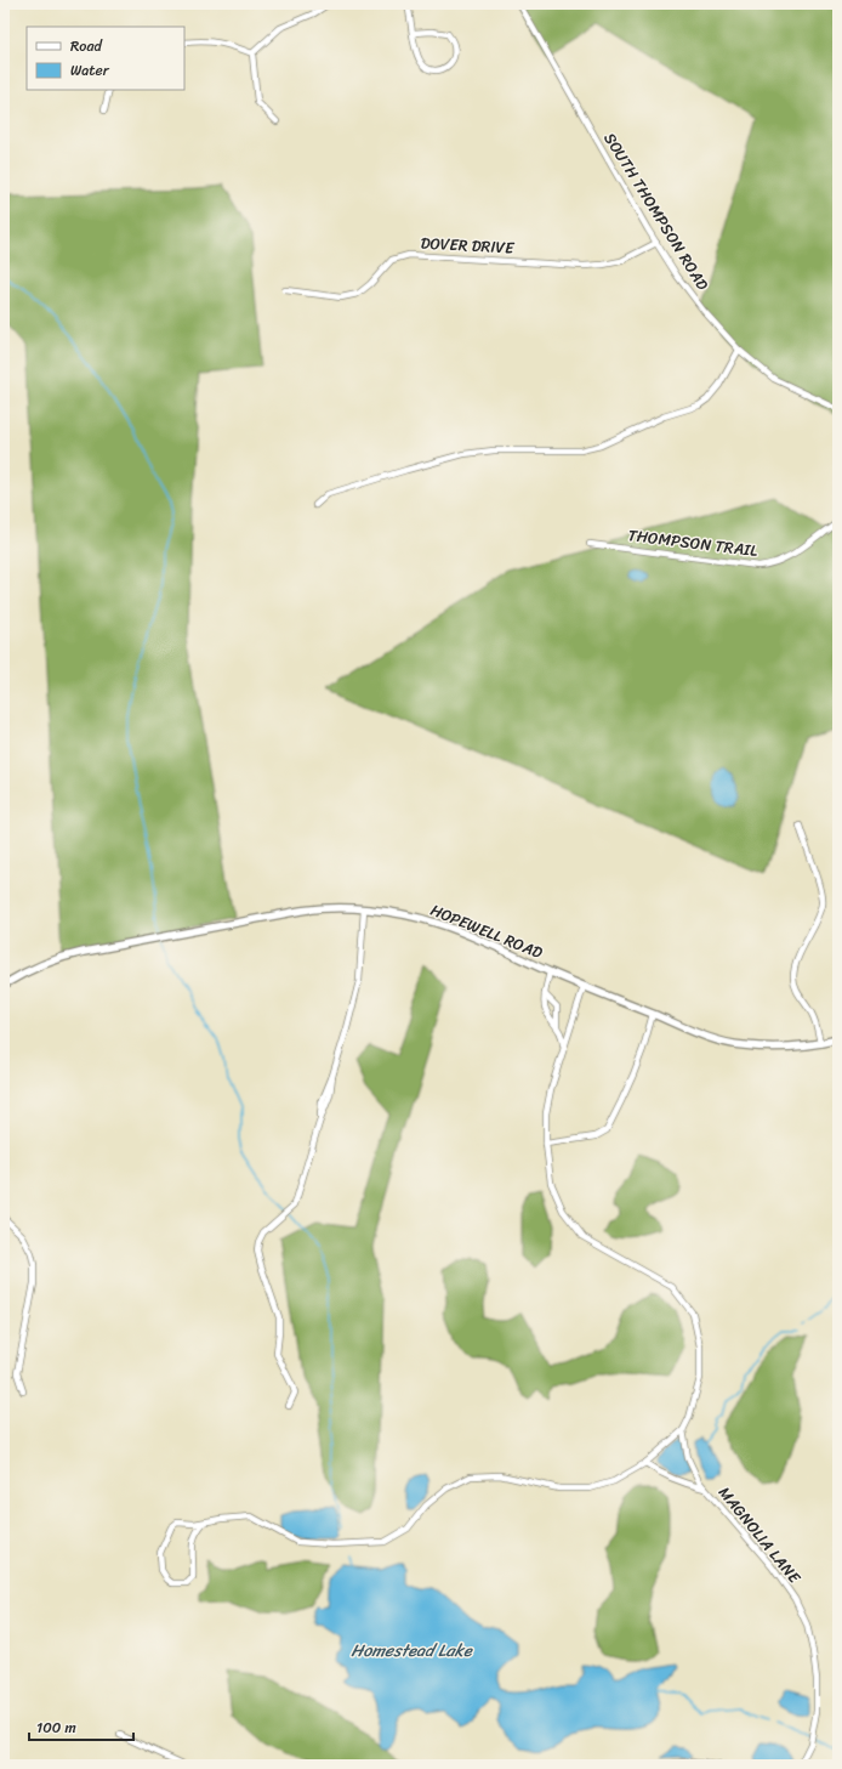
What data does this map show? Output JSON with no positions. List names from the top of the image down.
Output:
{
  "streets": {
    "street": [
      "SOUTH THOMPSON ROAD",
      "DOVER DRIVE",
      "THOMPSON TRAIL",
      "HOPEWELL ROAD",
      "MAGNOLIA LANE"
    ]
  },
  "crossings": [
    ["SOUTH THOMPSON ROAD", "DOVER DRIVE"]
  ],
  "water": ["Homestead Lake"],
  "legend": ["Road", "Water"],
  "scale_bar": "100 m"
}
